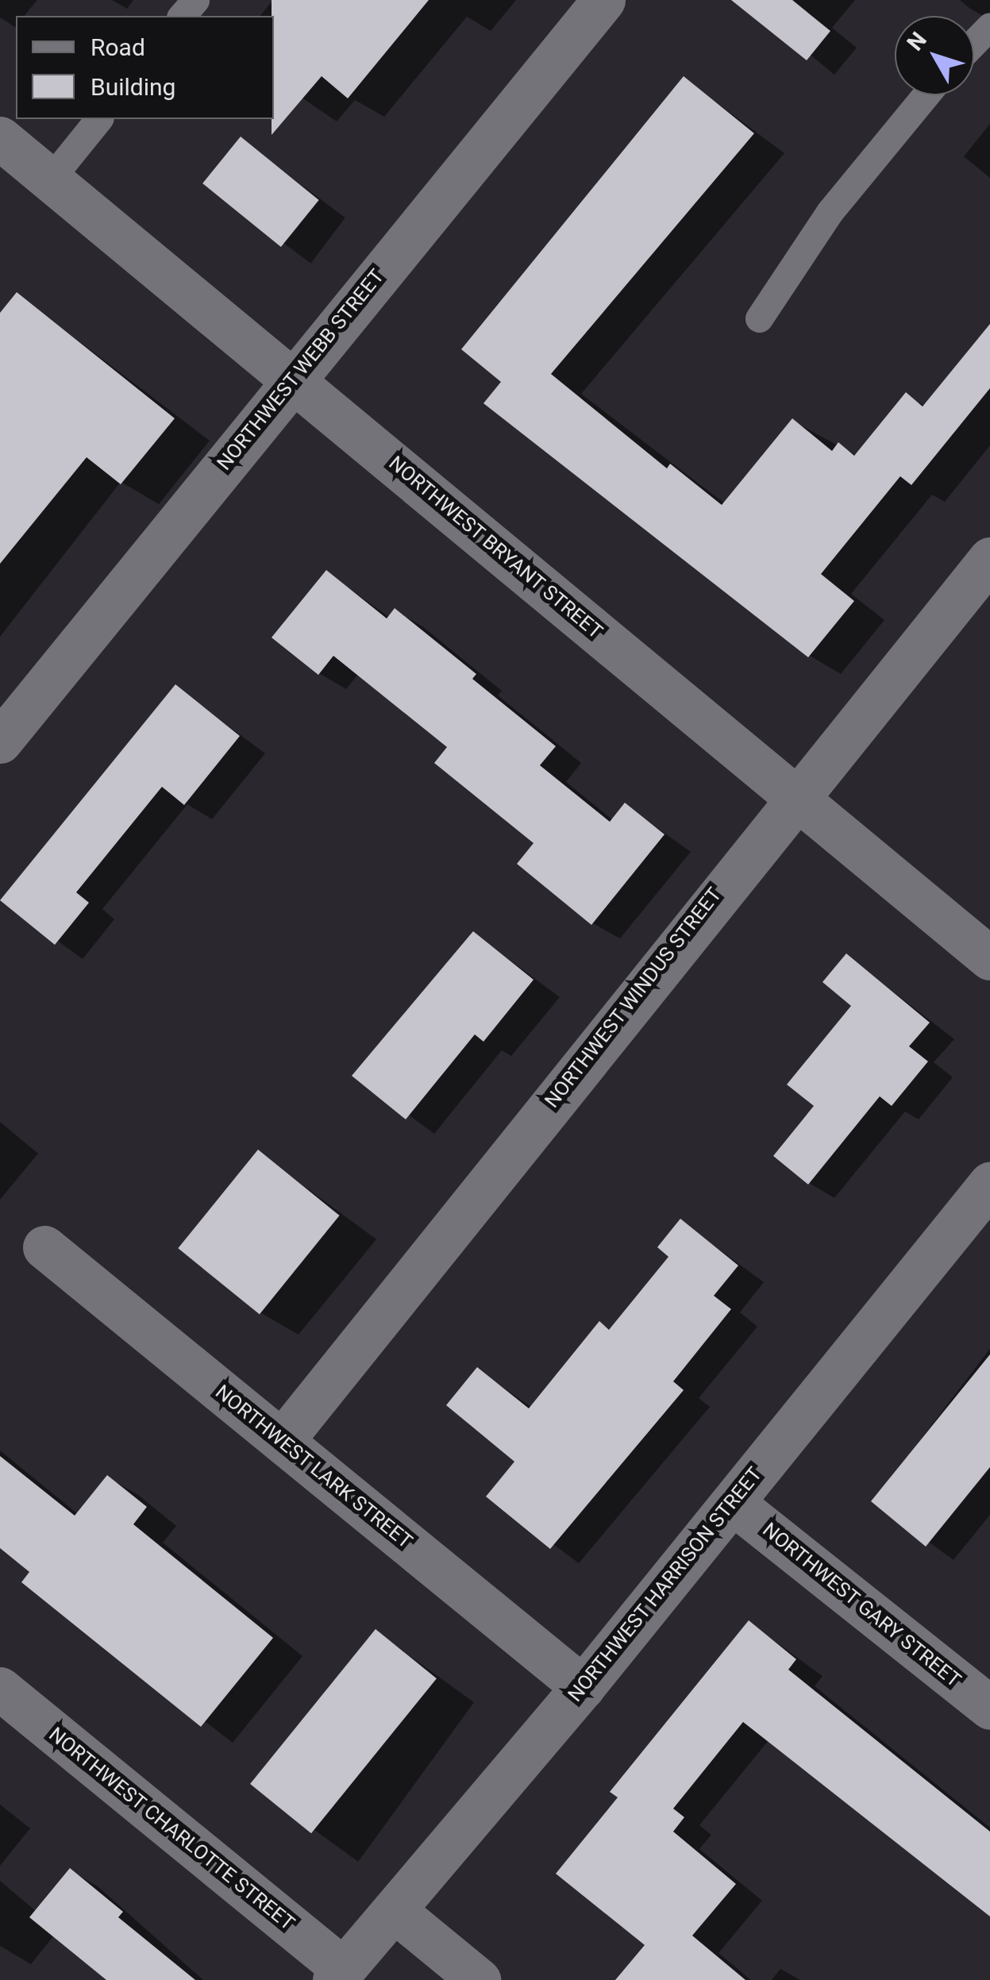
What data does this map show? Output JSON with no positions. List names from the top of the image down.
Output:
{
  "streets": {
    "street": [
      "NORTHWEST WEBB STREET",
      "NORTHWEST BRYANT STREET",
      "NORTHWEST WINDUS STREET",
      "NORTHWEST LARK STREET",
      "NORTHWEST HARRISON STREET",
      "NORTHWEST GARY STREET",
      "NORTHWEST CHARLOTTE STREET"
    ]
  },
  "crossings": [
    ["NORTHWEST WEBB STREET", "NORTHWEST BRYANT STREET"],
    ["NORTHWEST BRYANT STREET", "NORTHWEST WINDUS STREET"],
    ["NORTHWEST WINDUS STREET", "NORTHWEST LARK STREET"],
    ["NORTHWEST LARK STREET", "NORTHWEST HARRISON STREET"],
    ["NORTHWEST HARRISON STREET", "NORTHWEST GARY STREET"],
    ["NORTHWEST HARRISON STREET", "NORTHWEST CHARLOTTE STREET"]
  ],
  "legend": ["Road", "Building"],
  "north": "top left"
}
